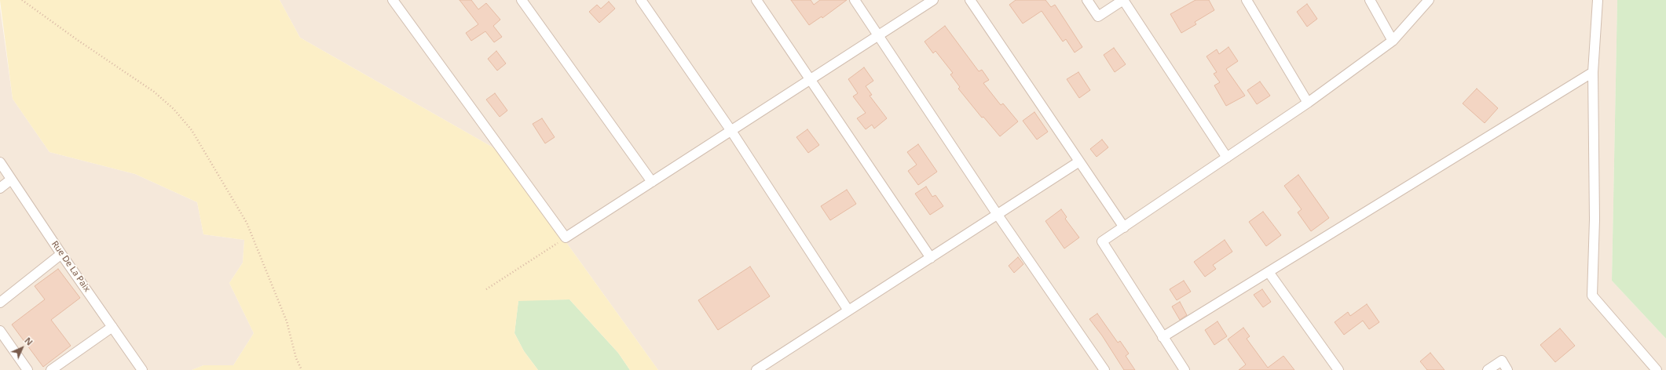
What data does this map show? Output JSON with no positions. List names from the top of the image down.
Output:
{
  "streets": {
    "street": ["Rue De La Paix"]
  },
  "north": "top right"
}
